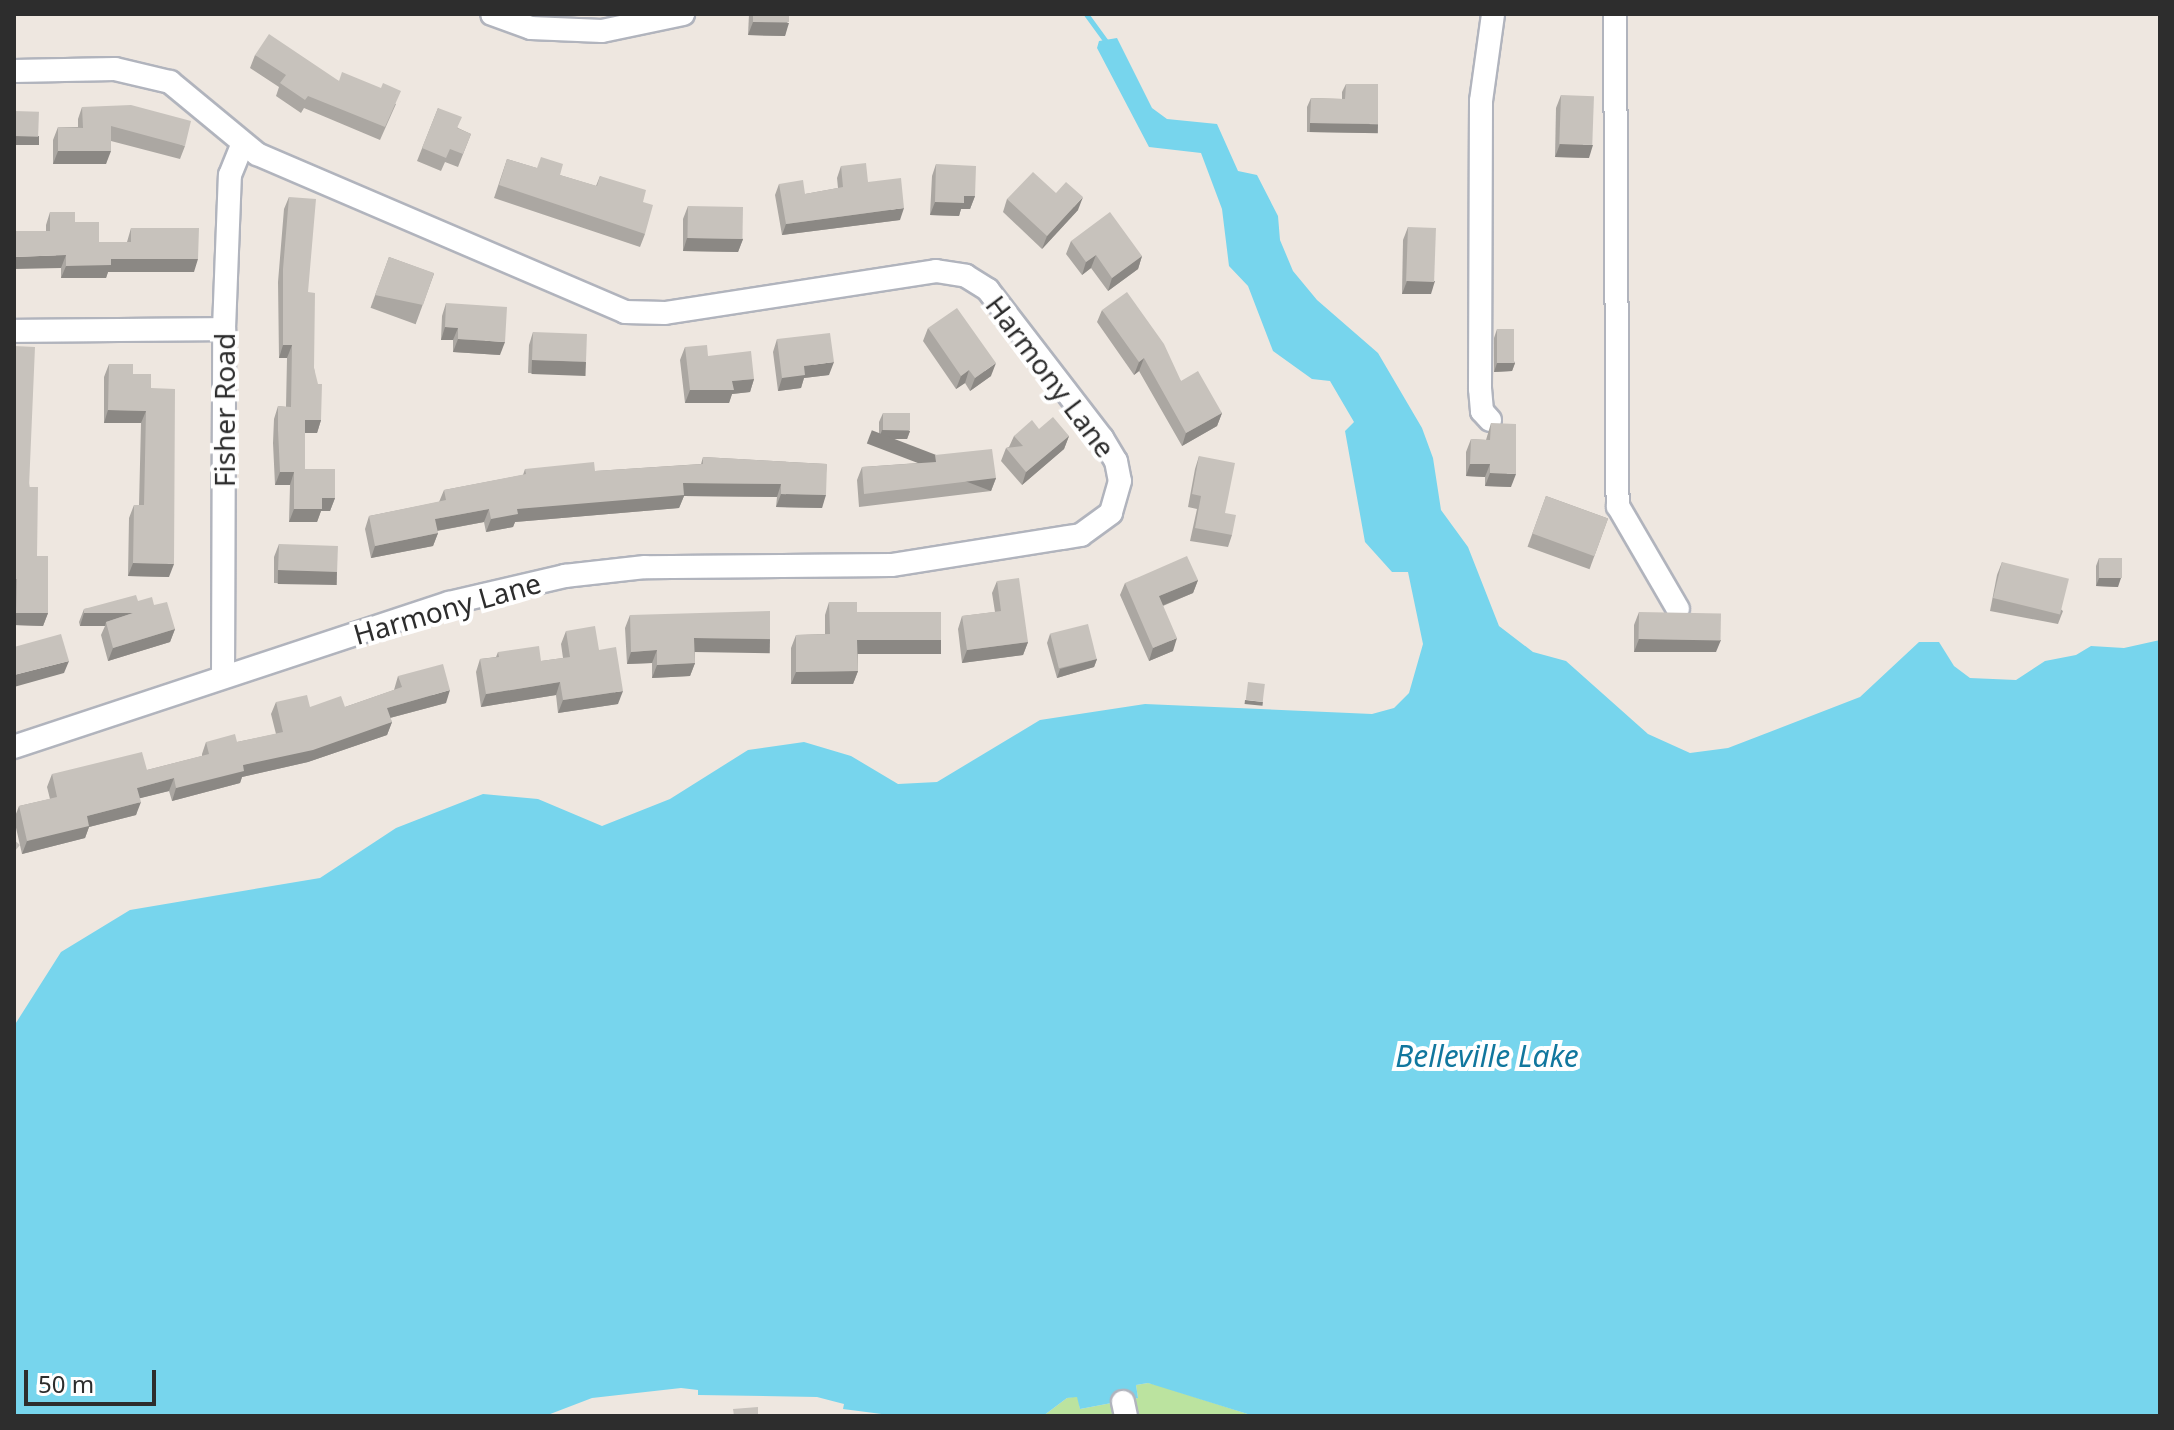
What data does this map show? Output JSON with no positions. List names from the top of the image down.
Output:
{
  "streets": {
    "street": ["Harmony Lane", "Fisher Road"]
  },
  "crossings": [
    ["Harmony Lane", "Fisher Road"]
  ],
  "water": ["Belleville Lake"],
  "scale_bar": "50 m"
}
